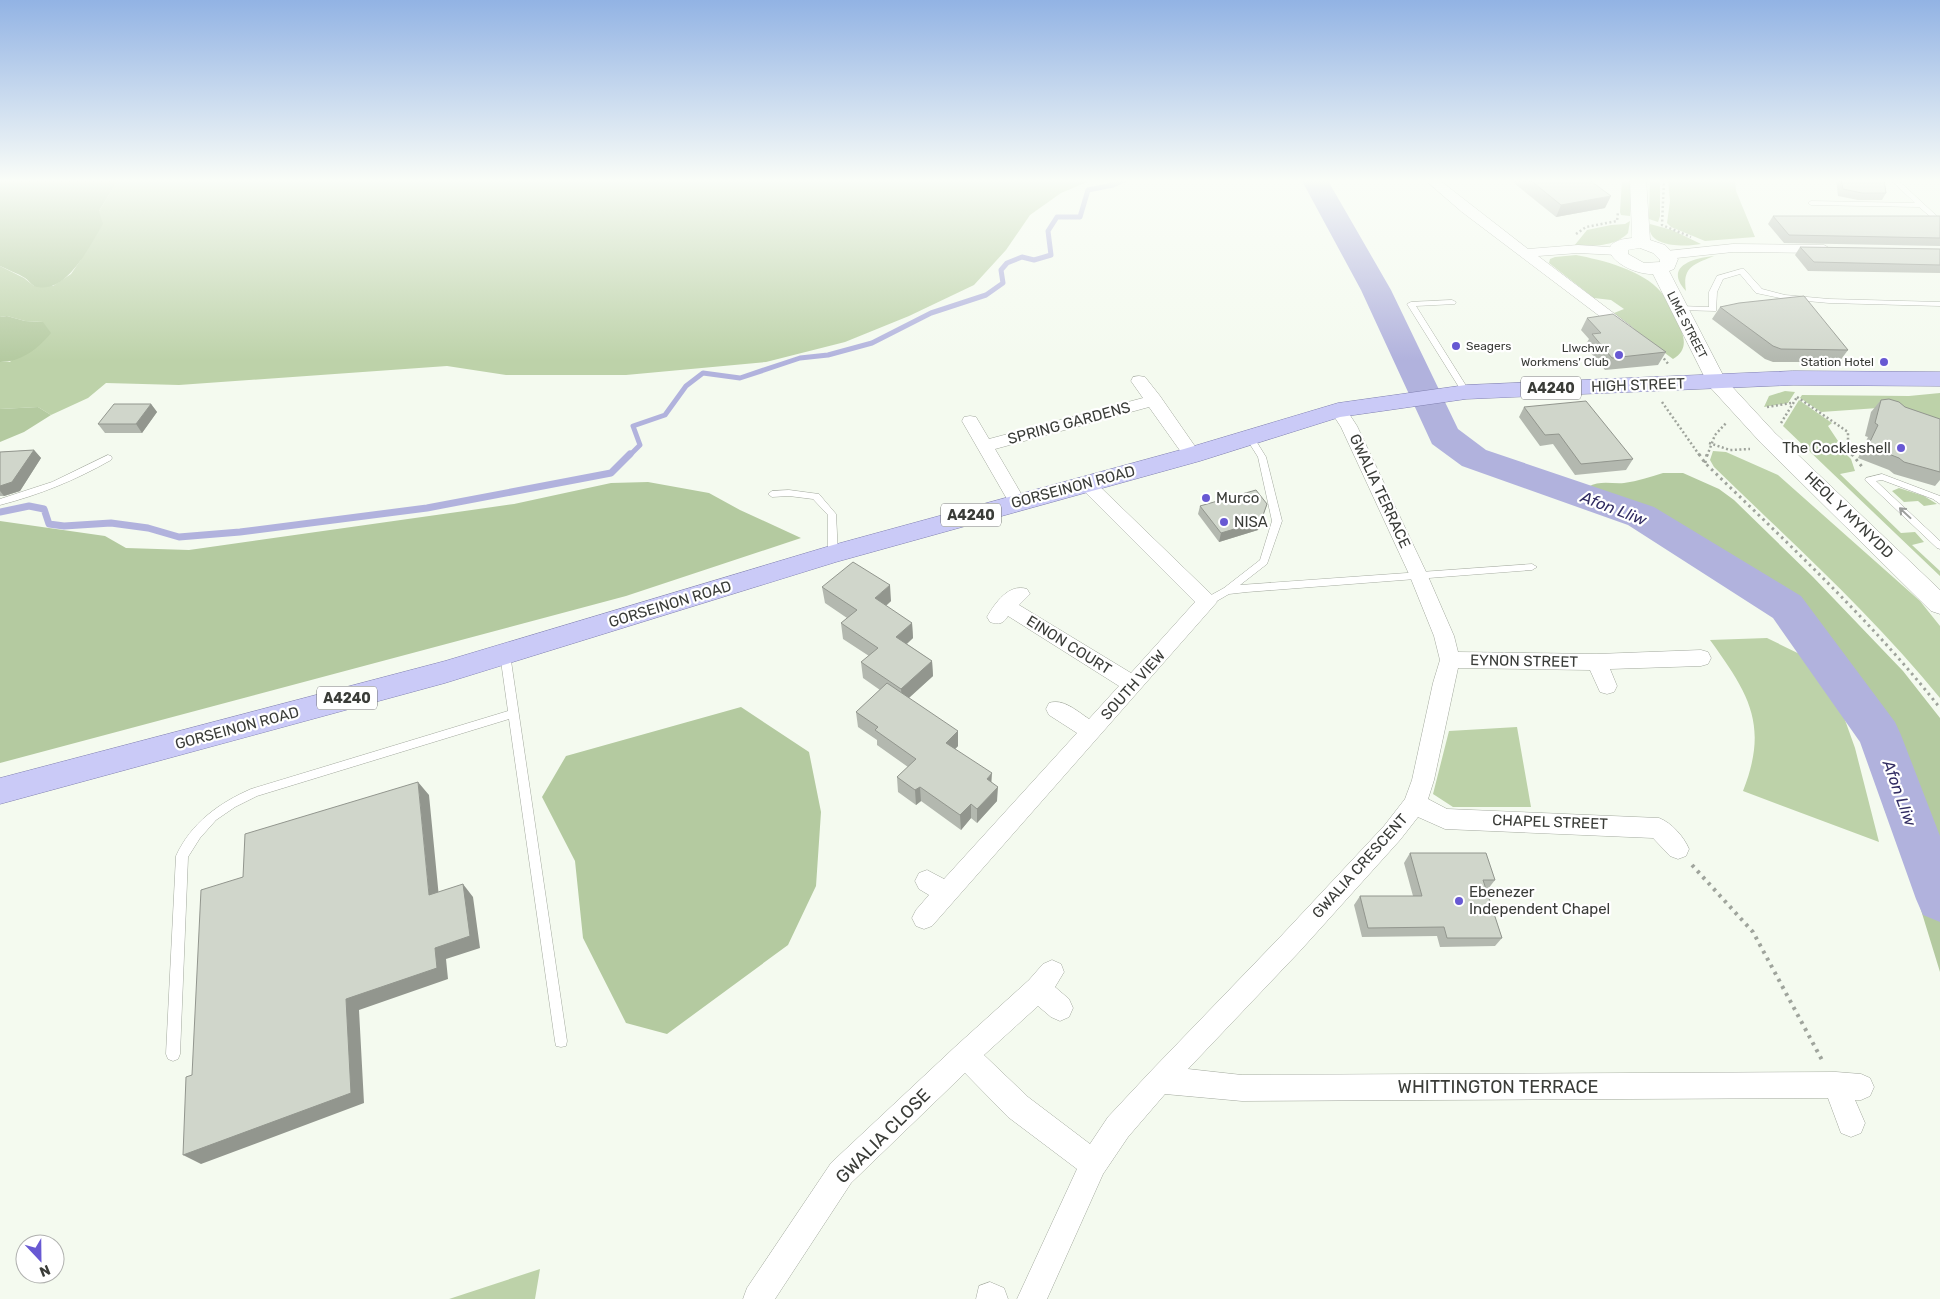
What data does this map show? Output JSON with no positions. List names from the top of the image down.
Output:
{
  "streets": {
    "main road": ["HIGH STREET", "A4240", "GORSEINON ROAD"],
    "street": [
      "LIME STREET",
      "SPRING GARDENS",
      "GWALIA TERRACE",
      "HEOL Y MYNYDD",
      "EINON COURT",
      "EYNON STREET",
      "SOUTH VIEW",
      "CHAPEL STREET",
      "GWALIA CRESCENT",
      "WHITTINGTON TERRACE",
      "GWALIA CLOSE"
    ]
  },
  "crossings": [
    ["LIME STREET", "HIGH STREET"],
    ["LIME STREET", "HEOL Y MYNYDD"],
    ["HIGH STREET", "GORSEINON ROAD"],
    ["HIGH STREET", "GWALIA TERRACE"],
    ["HIGH STREET", "HEOL Y MYNYDD"],
    ["SPRING GARDENS", "GORSEINON ROAD"],
    ["GORSEINON ROAD", "GWALIA TERRACE"],
    ["EINON COURT", "SOUTH VIEW"],
    ["EYNON STREET", "GWALIA CRESCENT"],
    ["CHAPEL STREET", "GWALIA CRESCENT"],
    ["GWALIA CRESCENT", "WHITTINGTON TERRACE"]
  ],
  "water": ["Afon Lliw"],
  "places": [
    "Seagers",
    "Llwchwr Workmens' Club",
    "Station Hotel",
    "The Cockleshell",
    "Murco",
    "NISA",
    "Ebenezer Independent Chapel"
  ],
  "north": "bottom"
}
